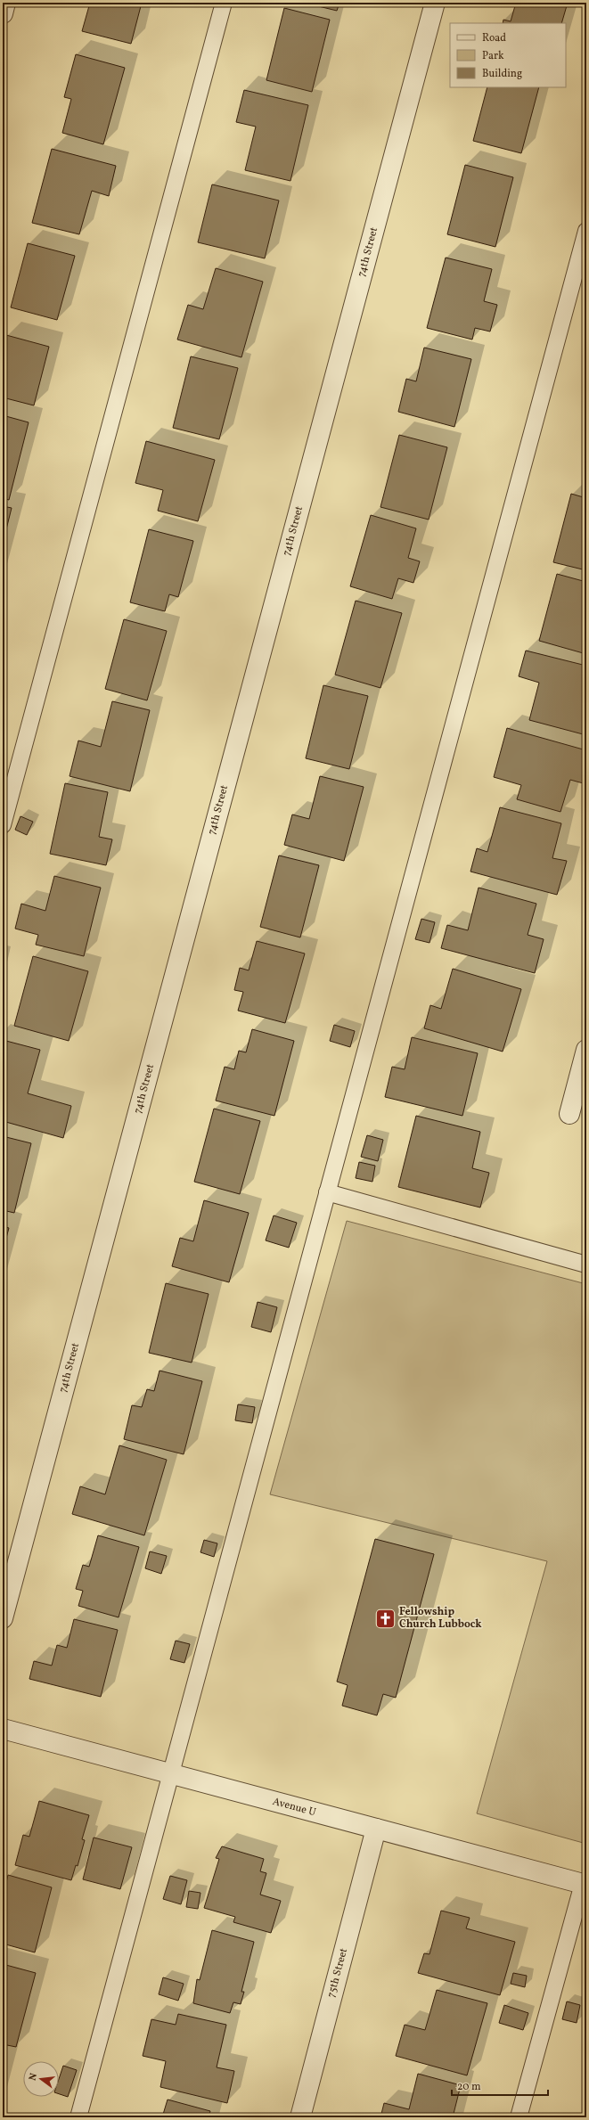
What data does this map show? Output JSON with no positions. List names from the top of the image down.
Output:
{
  "streets": {
    "street": ["74th Street", "Avenue U", "75th Street"]
  },
  "crossings": [
    ["Avenue U", "75th Street"]
  ],
  "places": {
    "church": ["Fellowship Church Lubbock"]
  },
  "legend": ["Road", "Park", "Building"],
  "scale_bar": "20 m",
  "north": "left"
}
